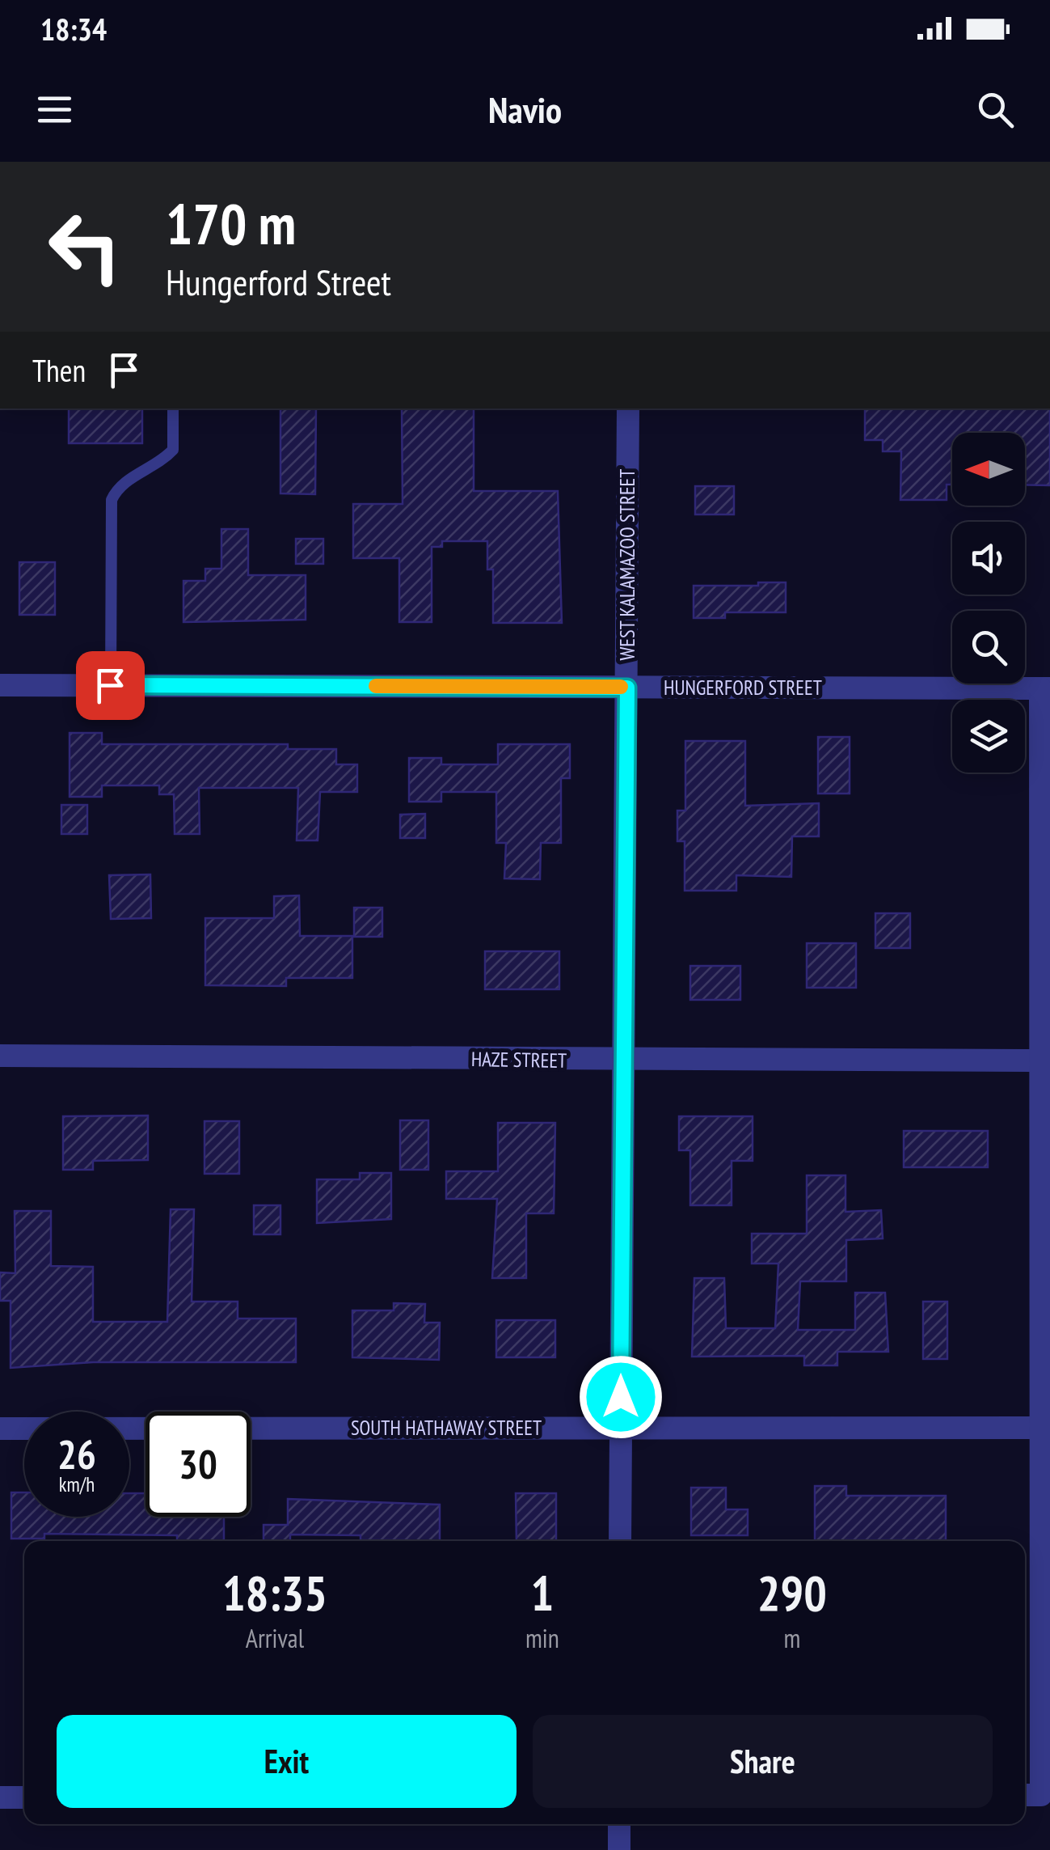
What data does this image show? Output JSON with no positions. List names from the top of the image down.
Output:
{
  "streets": {
    "street": [
      "WEST KALAMAZOO STREET",
      "HUNGERFORD STREET",
      "HAZE STREET",
      "SOUTH HATHAWAY STREET"
    ]
  },
  "crossings": [
    ["WEST KALAMAZOO STREET", "HUNGERFORD STREET"],
    ["WEST KALAMAZOO STREET", "HAZE STREET"],
    ["WEST KALAMAZOO STREET", "SOUTH HATHAWAY STREET"]
  ],
  "north": "left",
  "page": {
    "status": "18:34",
    "header": "Navio",
    "turn": ["170 m", "Hungerford Street"],
    "then": "Then",
    "speed": "26 km/h",
    "limit": "30",
    "eta": [
      "18:35",
      "Arrival",
      "1",
      "min",
      "290",
      "m"
    ],
    "buttons": ["Exit", "Share"]
  }
}
